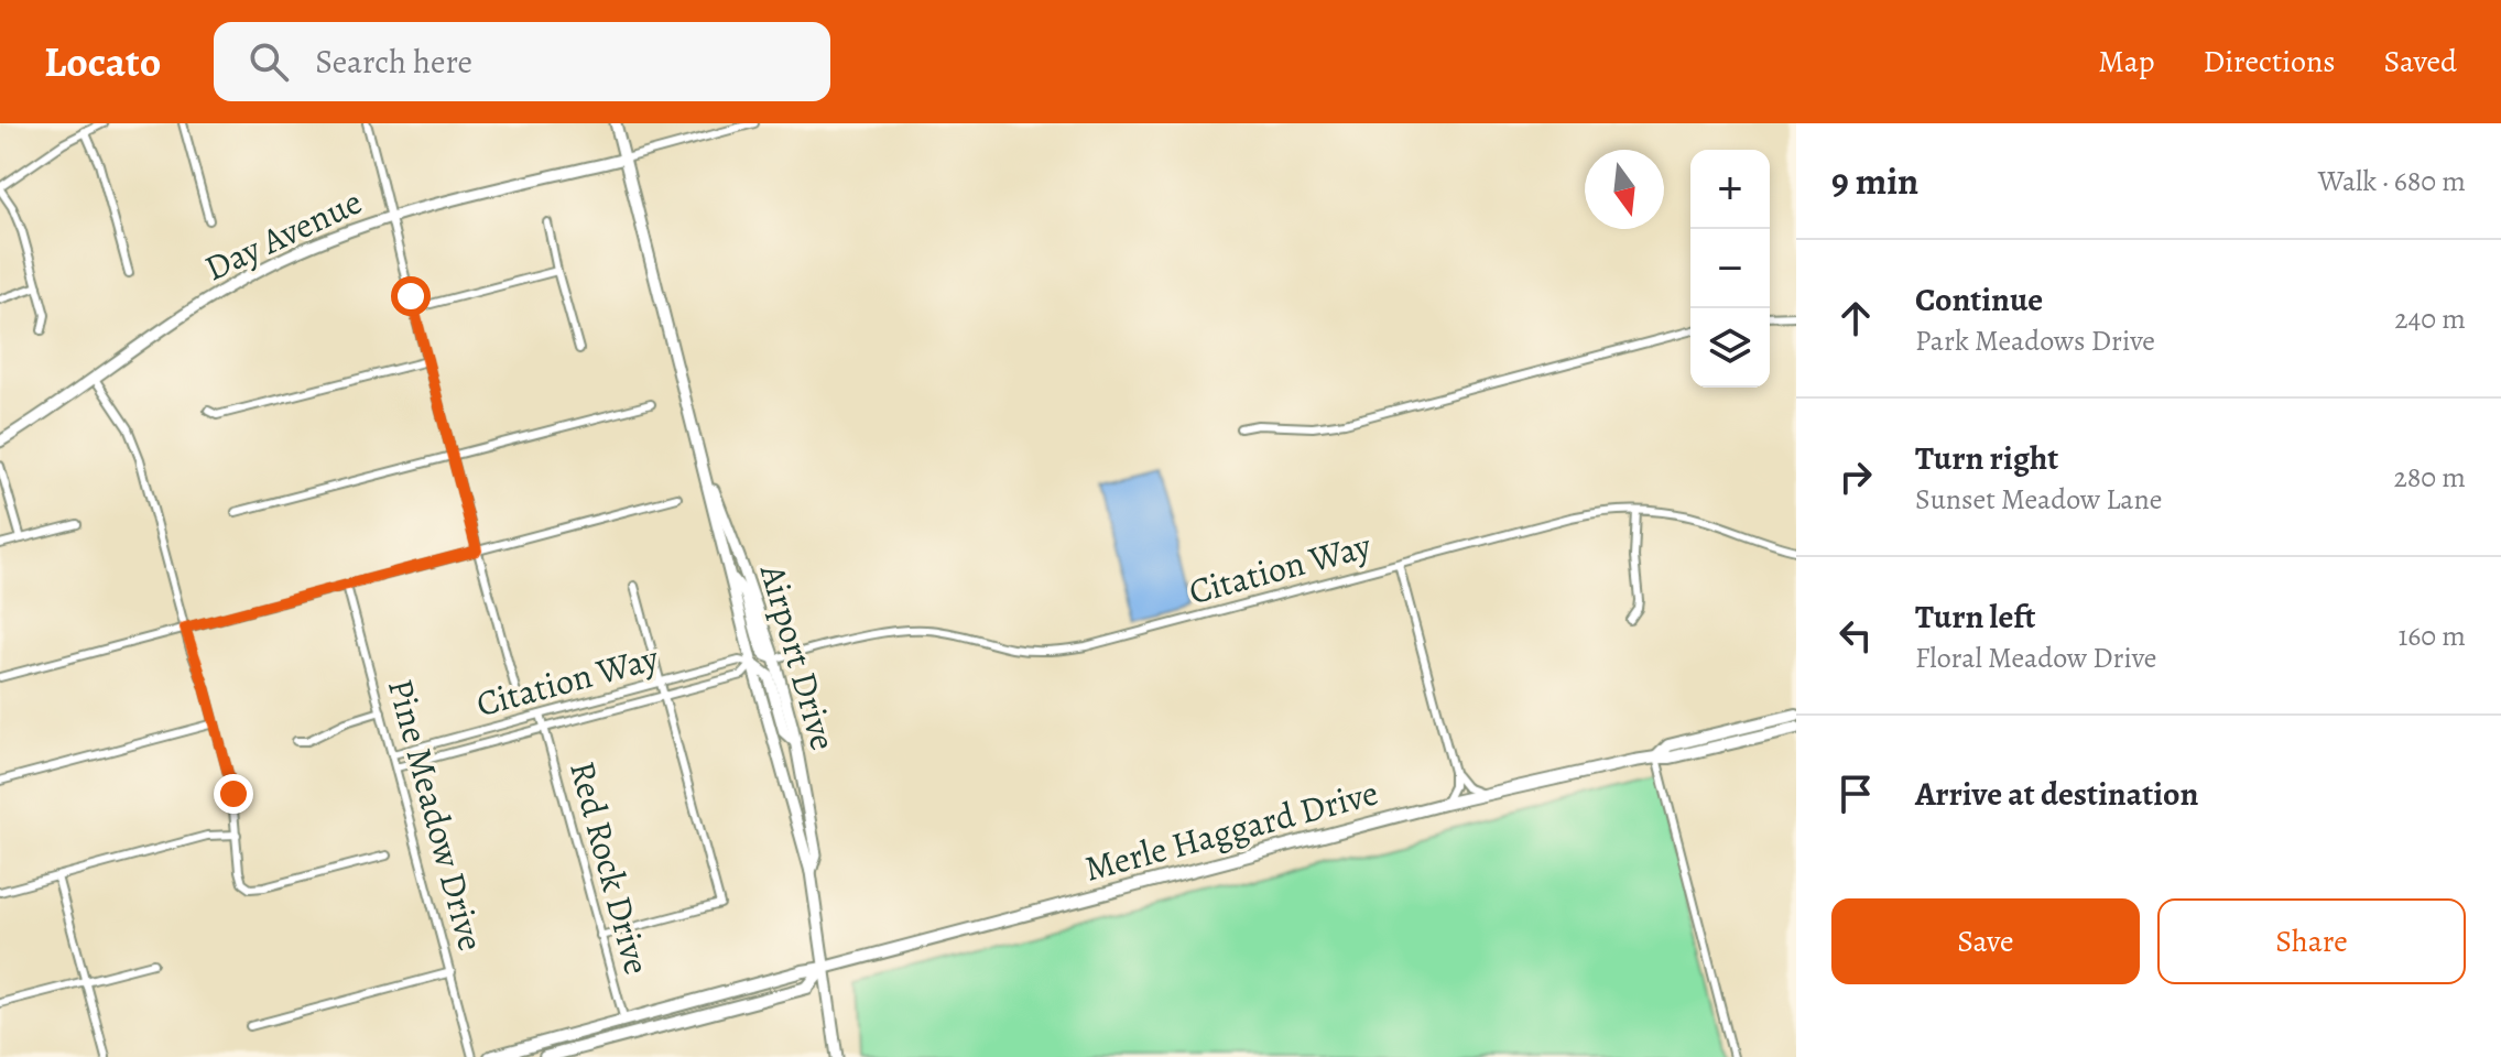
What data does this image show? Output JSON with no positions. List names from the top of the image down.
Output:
{
  "streets": {
    "main road": ["Day Avenue", "Airport Drive", "Merle Haggard Drive"],
    "street": ["Citation Way", "Pine Meadow Drive", "Red Rock Drive"]
  },
  "crossings": [
    ["Day Avenue", "Airport Drive"],
    ["Citation Way", "Airport Drive"],
    ["Citation Way", "Pine Meadow Drive"],
    ["Citation Way", "Red Rock Drive"],
    ["Airport Drive", "Merle Haggard Drive"],
    ["Merle Haggard Drive", "Red Rock Drive"]
  ],
  "north": "bottom",
  "page": {
    "header": "Locato",
    "search": "Search here",
    "nav": ["Map", "Directions", "Saved"],
    "heading": ["9 min", "Walk · 680 m"],
    "map_buttons": ["+", "−"],
    "list": [
      ["Continue", "Park Meadows Drive", "240 m"],
      ["Turn right", "Sunset Meadow Lane", "280 m"],
      ["Turn left", "Floral Meadow Drive", "160 m"],
      "Arrive at destination"
    ],
    "buttons": ["Save", "Share"]
  }
}
